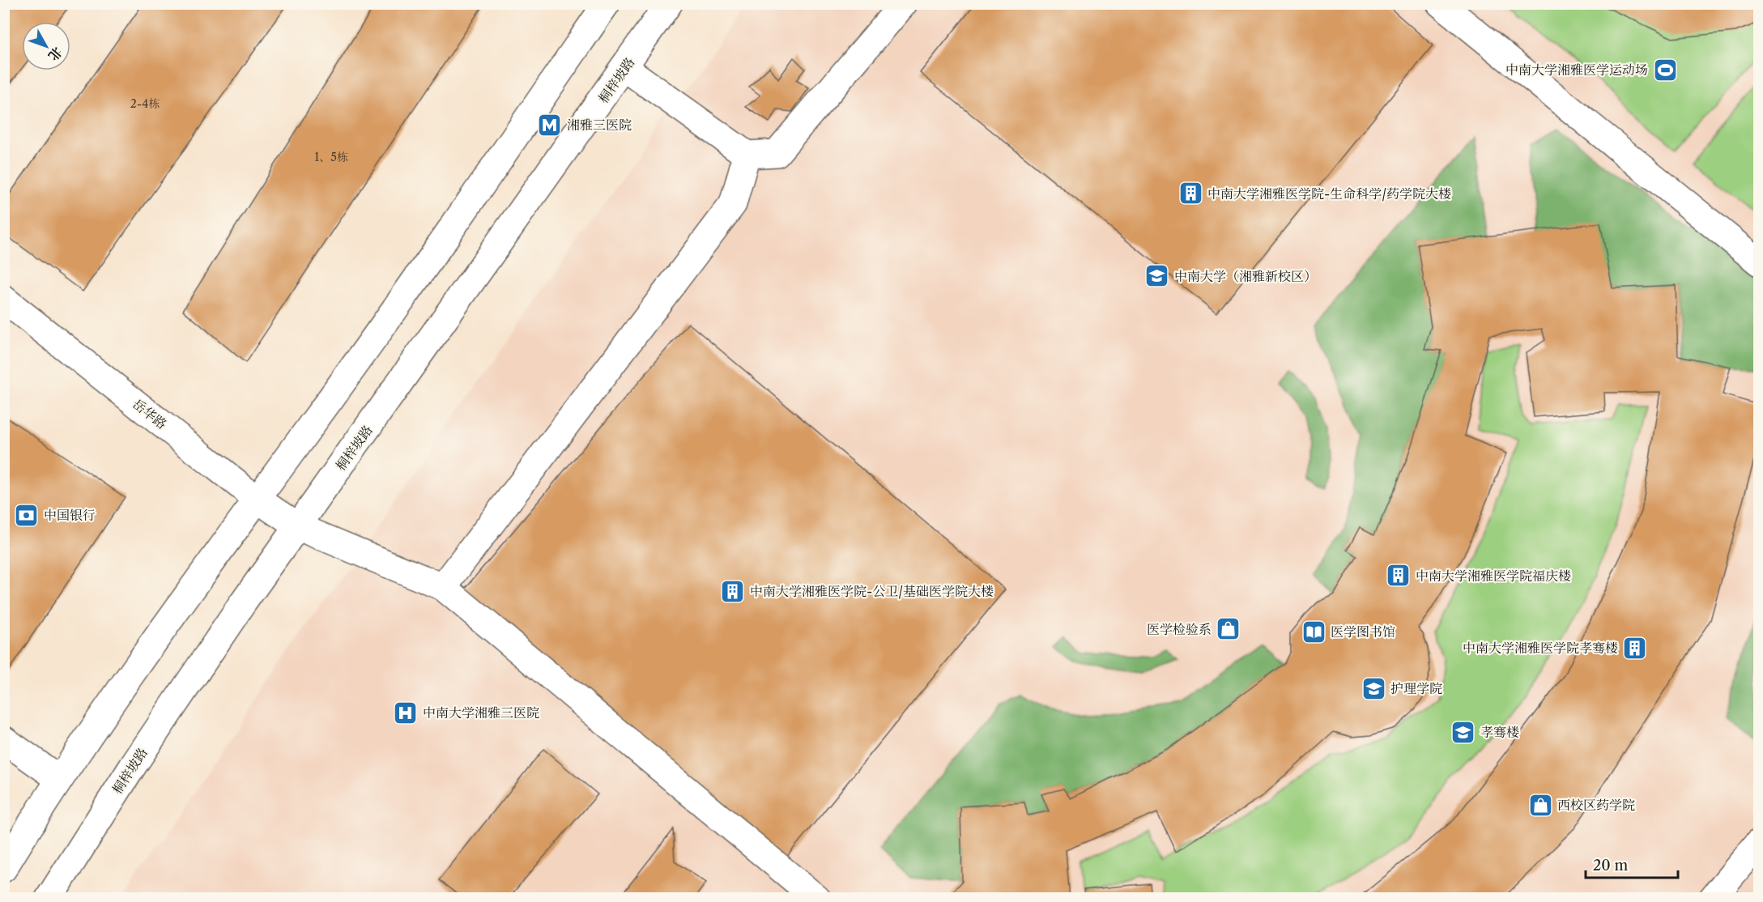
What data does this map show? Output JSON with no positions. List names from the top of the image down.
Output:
{
  "streets": {
    "street": ["桐梓坡路", "岳华路"]
  },
  "crossings": [
    ["桐梓坡路", "岳华路"]
  ],
  "places": {
    "sports": ["中南大学湘雅医学运动场"],
    "metro station": ["湘雅三医院"],
    "building": [
      "中南大学湘雅医学院-生命科学/药学院大楼",
      "中南大学湘雅医学院福庆楼",
      "中南大学湘雅医学院-公卫/基础医学院大楼",
      "中南大学湘雅医学院孝骞楼"
    ],
    "school or university": ["中南大学（湘雅新校区）", "护理学院", "孝骞楼"],
    "bank": ["中国银行"],
    "shop": ["医学检验系", "西校区药学院"],
    "library": ["医学图书馆"],
    "hospital": ["中南大学湘雅三医院"]
  },
  "house_numbers": ["2-4栋", "1、5栋"],
  "scale_bar": "20 m",
  "north": "bottom right"
}
